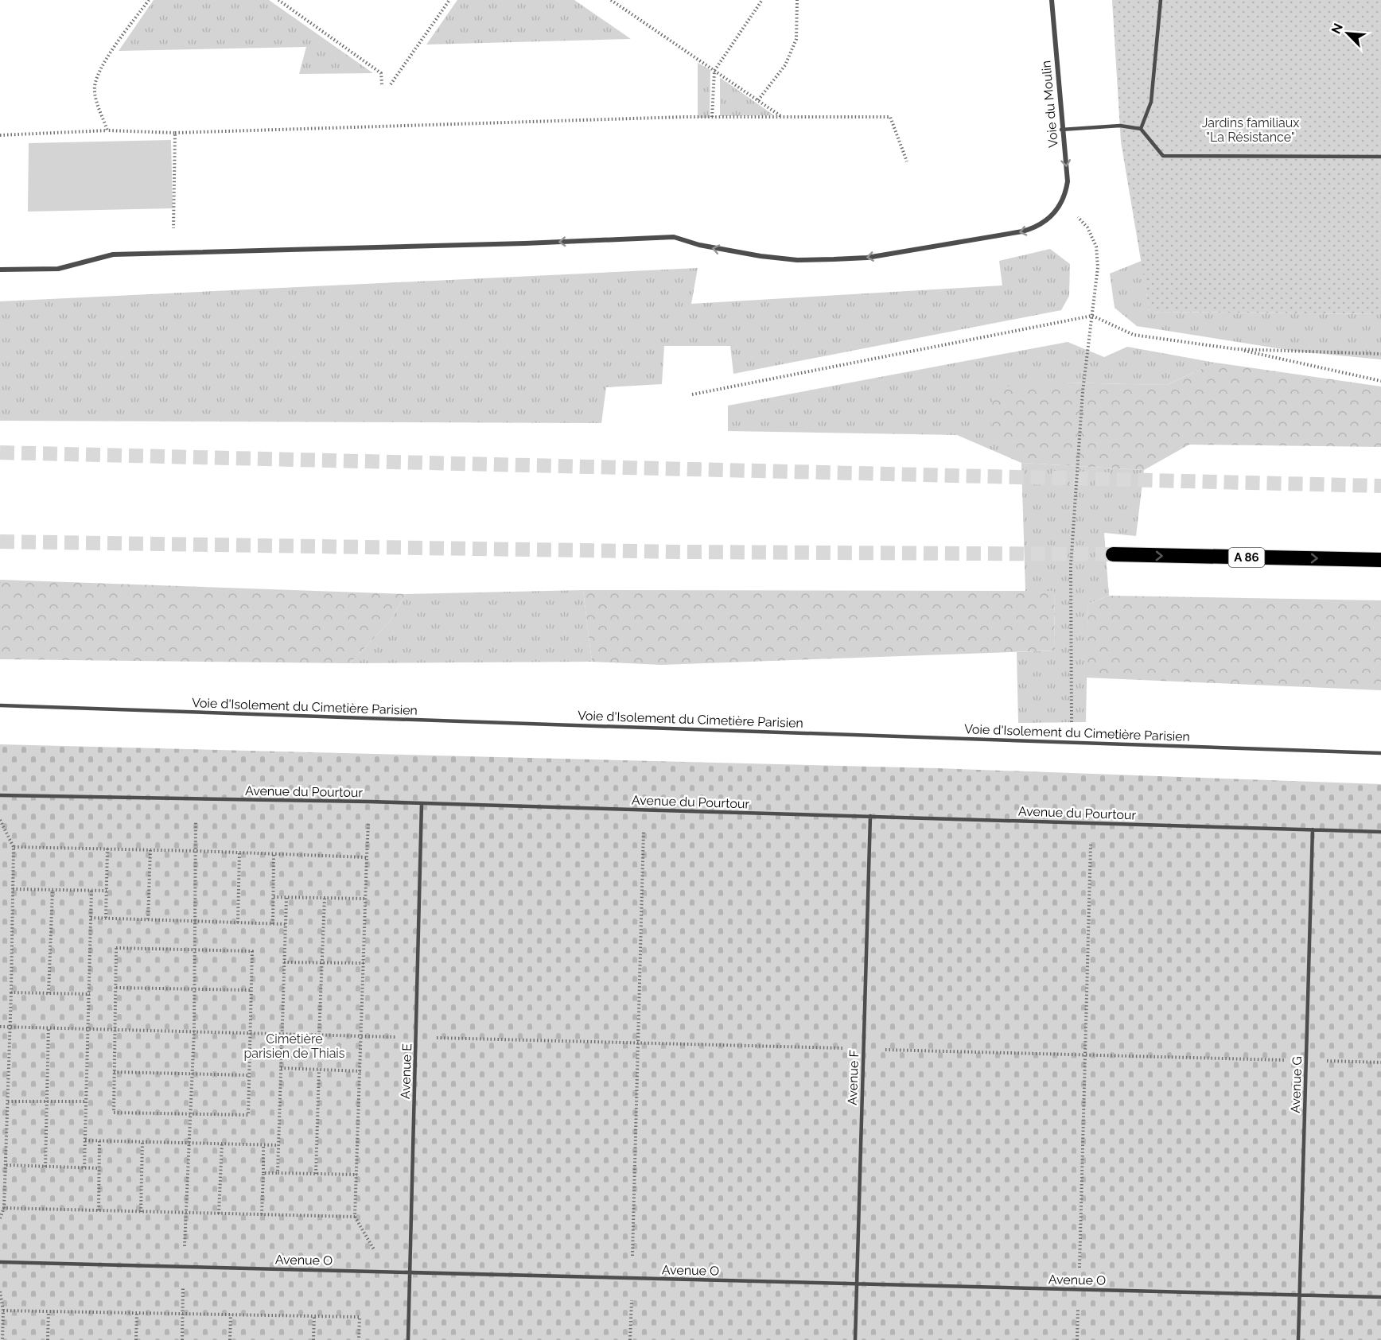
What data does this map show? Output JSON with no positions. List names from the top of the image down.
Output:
{
  "streets": {
    "highway": ["A 86"],
    "street": ["Voie du Moulin"],
    "lane": [
      "Voie d'Isolement du Cimetière Parisien",
      "Avenue du Pourtour",
      "Avenue E",
      "Avenue F",
      "Avenue G",
      "Avenue O"
    ]
  },
  "crossings": [
    ["Avenue du Pourtour", "Avenue E"],
    ["Avenue du Pourtour", "Avenue F"],
    ["Avenue du Pourtour", "Avenue G"],
    ["Avenue E", "Avenue O"],
    ["Avenue F", "Avenue O"],
    ["Avenue G", "Avenue O"]
  ],
  "one_way": ["Voie du Moulin"],
  "parks": ["Jardins familiaux \"La Résistance\"", "Cimetière parisien de Thiais"],
  "north": "top left"
}
